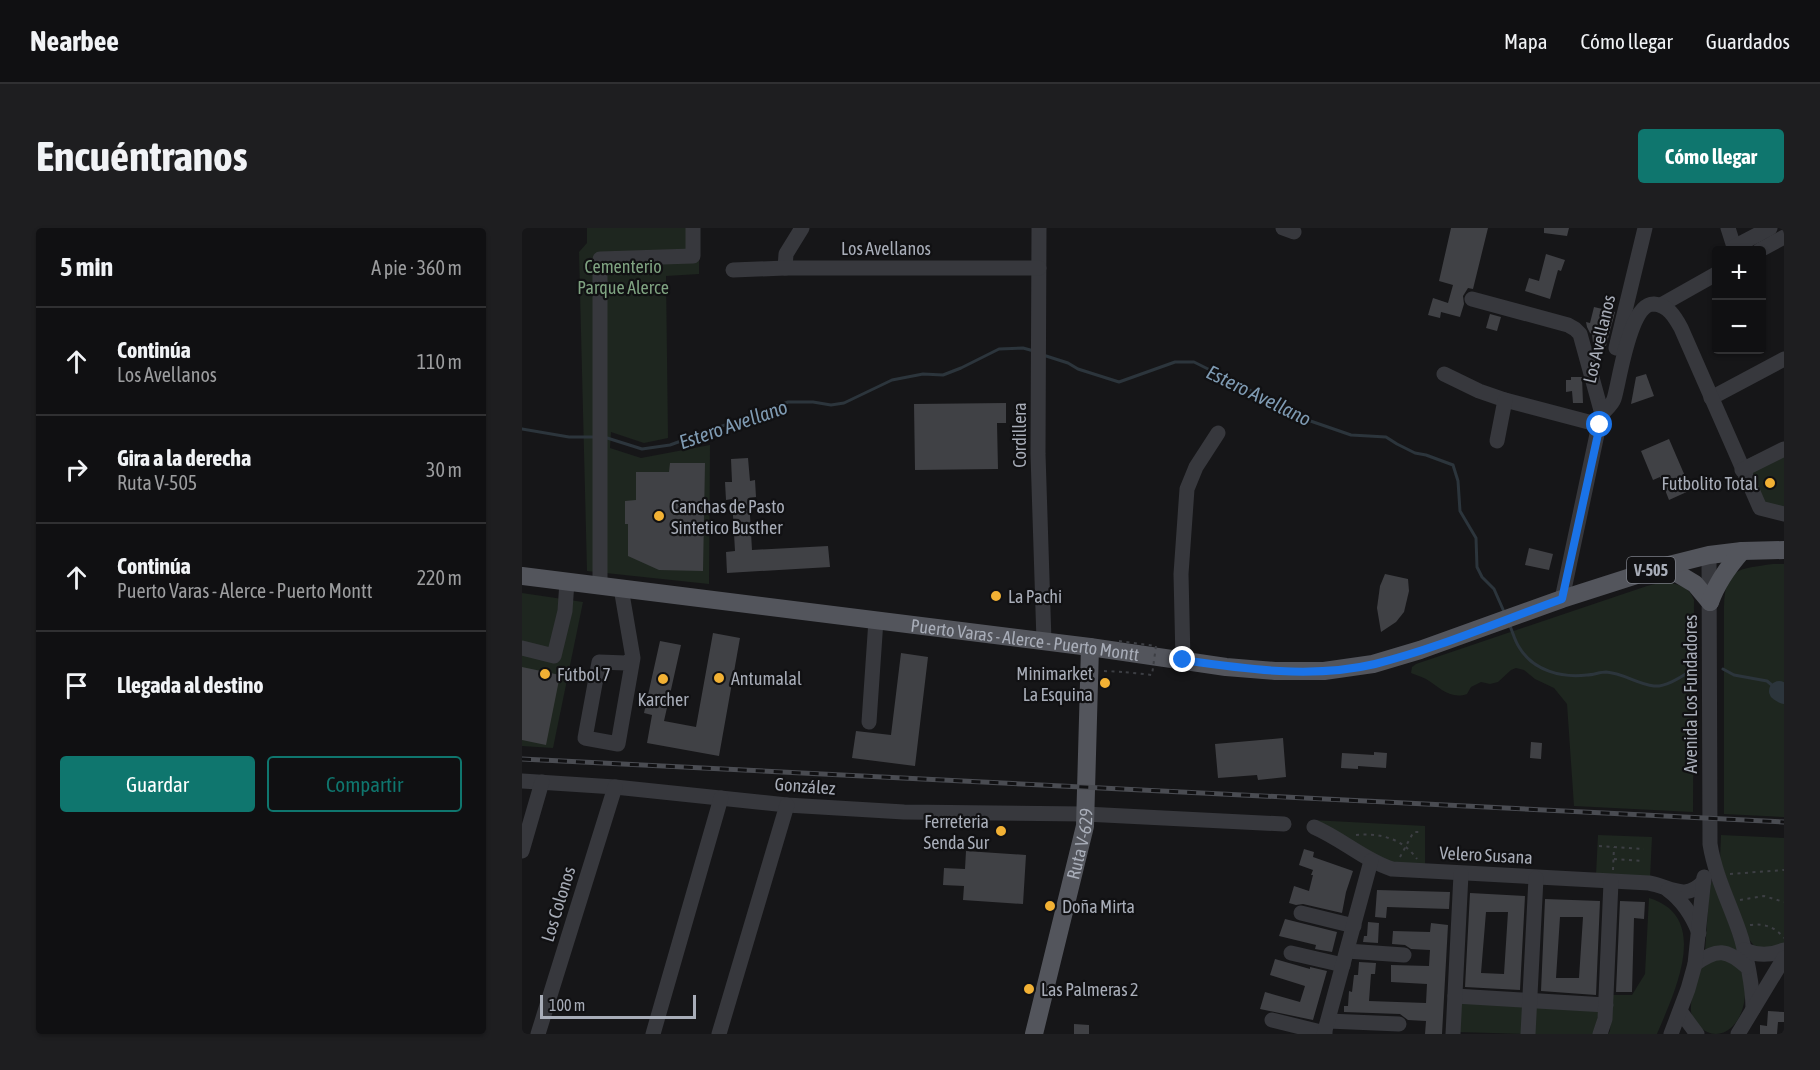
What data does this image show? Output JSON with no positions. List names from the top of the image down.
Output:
{
  "streets": {
    "main road": ["V-505", "Puerto Varas - Alerce - Puerto Montt", "Ruta V-629"],
    "street": [
      "Los Avellanos",
      "Cordillera",
      "Avenida Los Fundadores",
      "González",
      "Velero Susana",
      "Los Colonos"
    ]
  },
  "crossings": [
    ["Los Avellanos", "Cordillera"],
    ["Los Avellanos", "V-505"],
    ["Los Avellanos", "Puerto Varas - Alerce - Puerto Montt"],
    ["Cordillera", "Puerto Varas - Alerce - Puerto Montt"],
    ["V-505", "Puerto Varas - Alerce - Puerto Montt"],
    ["V-505", "Avenida Los Fundadores"],
    ["Puerto Varas - Alerce - Puerto Montt", "Ruta V-629"],
    ["Avenida Los Fundadores", "Velero Susana"],
    ["González", "Ruta V-629"],
    ["González", "Los Colonos"]
  ],
  "water": ["Estero Avellano"],
  "parks": ["Cementerio Parque Alerce"],
  "places": [
    "Futbolito Total",
    "Canchas de Pasto Sintetico Busther",
    "La Pachi",
    "Fútbol 7",
    "Antumalal",
    "Karcher",
    "Minimarket La Esquina",
    "Ferreteria Senda Sur",
    "Doña Mirta",
    "Las Palmeras 2"
  ],
  "scale_bar": "100 m",
  "page": {
    "header": "Nearbee",
    "nav": ["Mapa", "Cómo llegar", "Guardados"],
    "buttons": [
      "Cómo llegar",
      ["Guardar", "Compartir"]
    ],
    "title": "Encuéntranos",
    "heading": ["5 min", "A pie · 360 m"],
    "map_buttons": ["+", "−"],
    "list": [
      ["Continúa", "Los Avellanos", "110 m"],
      ["Gira a la derecha", "Ruta V-505", "30 m"],
      ["Continúa", "Puerto Varas - Alerce - Puerto Montt", "220 m"],
      "Llegada al destino"
    ],
    "scale": "100 m"
  }
}
